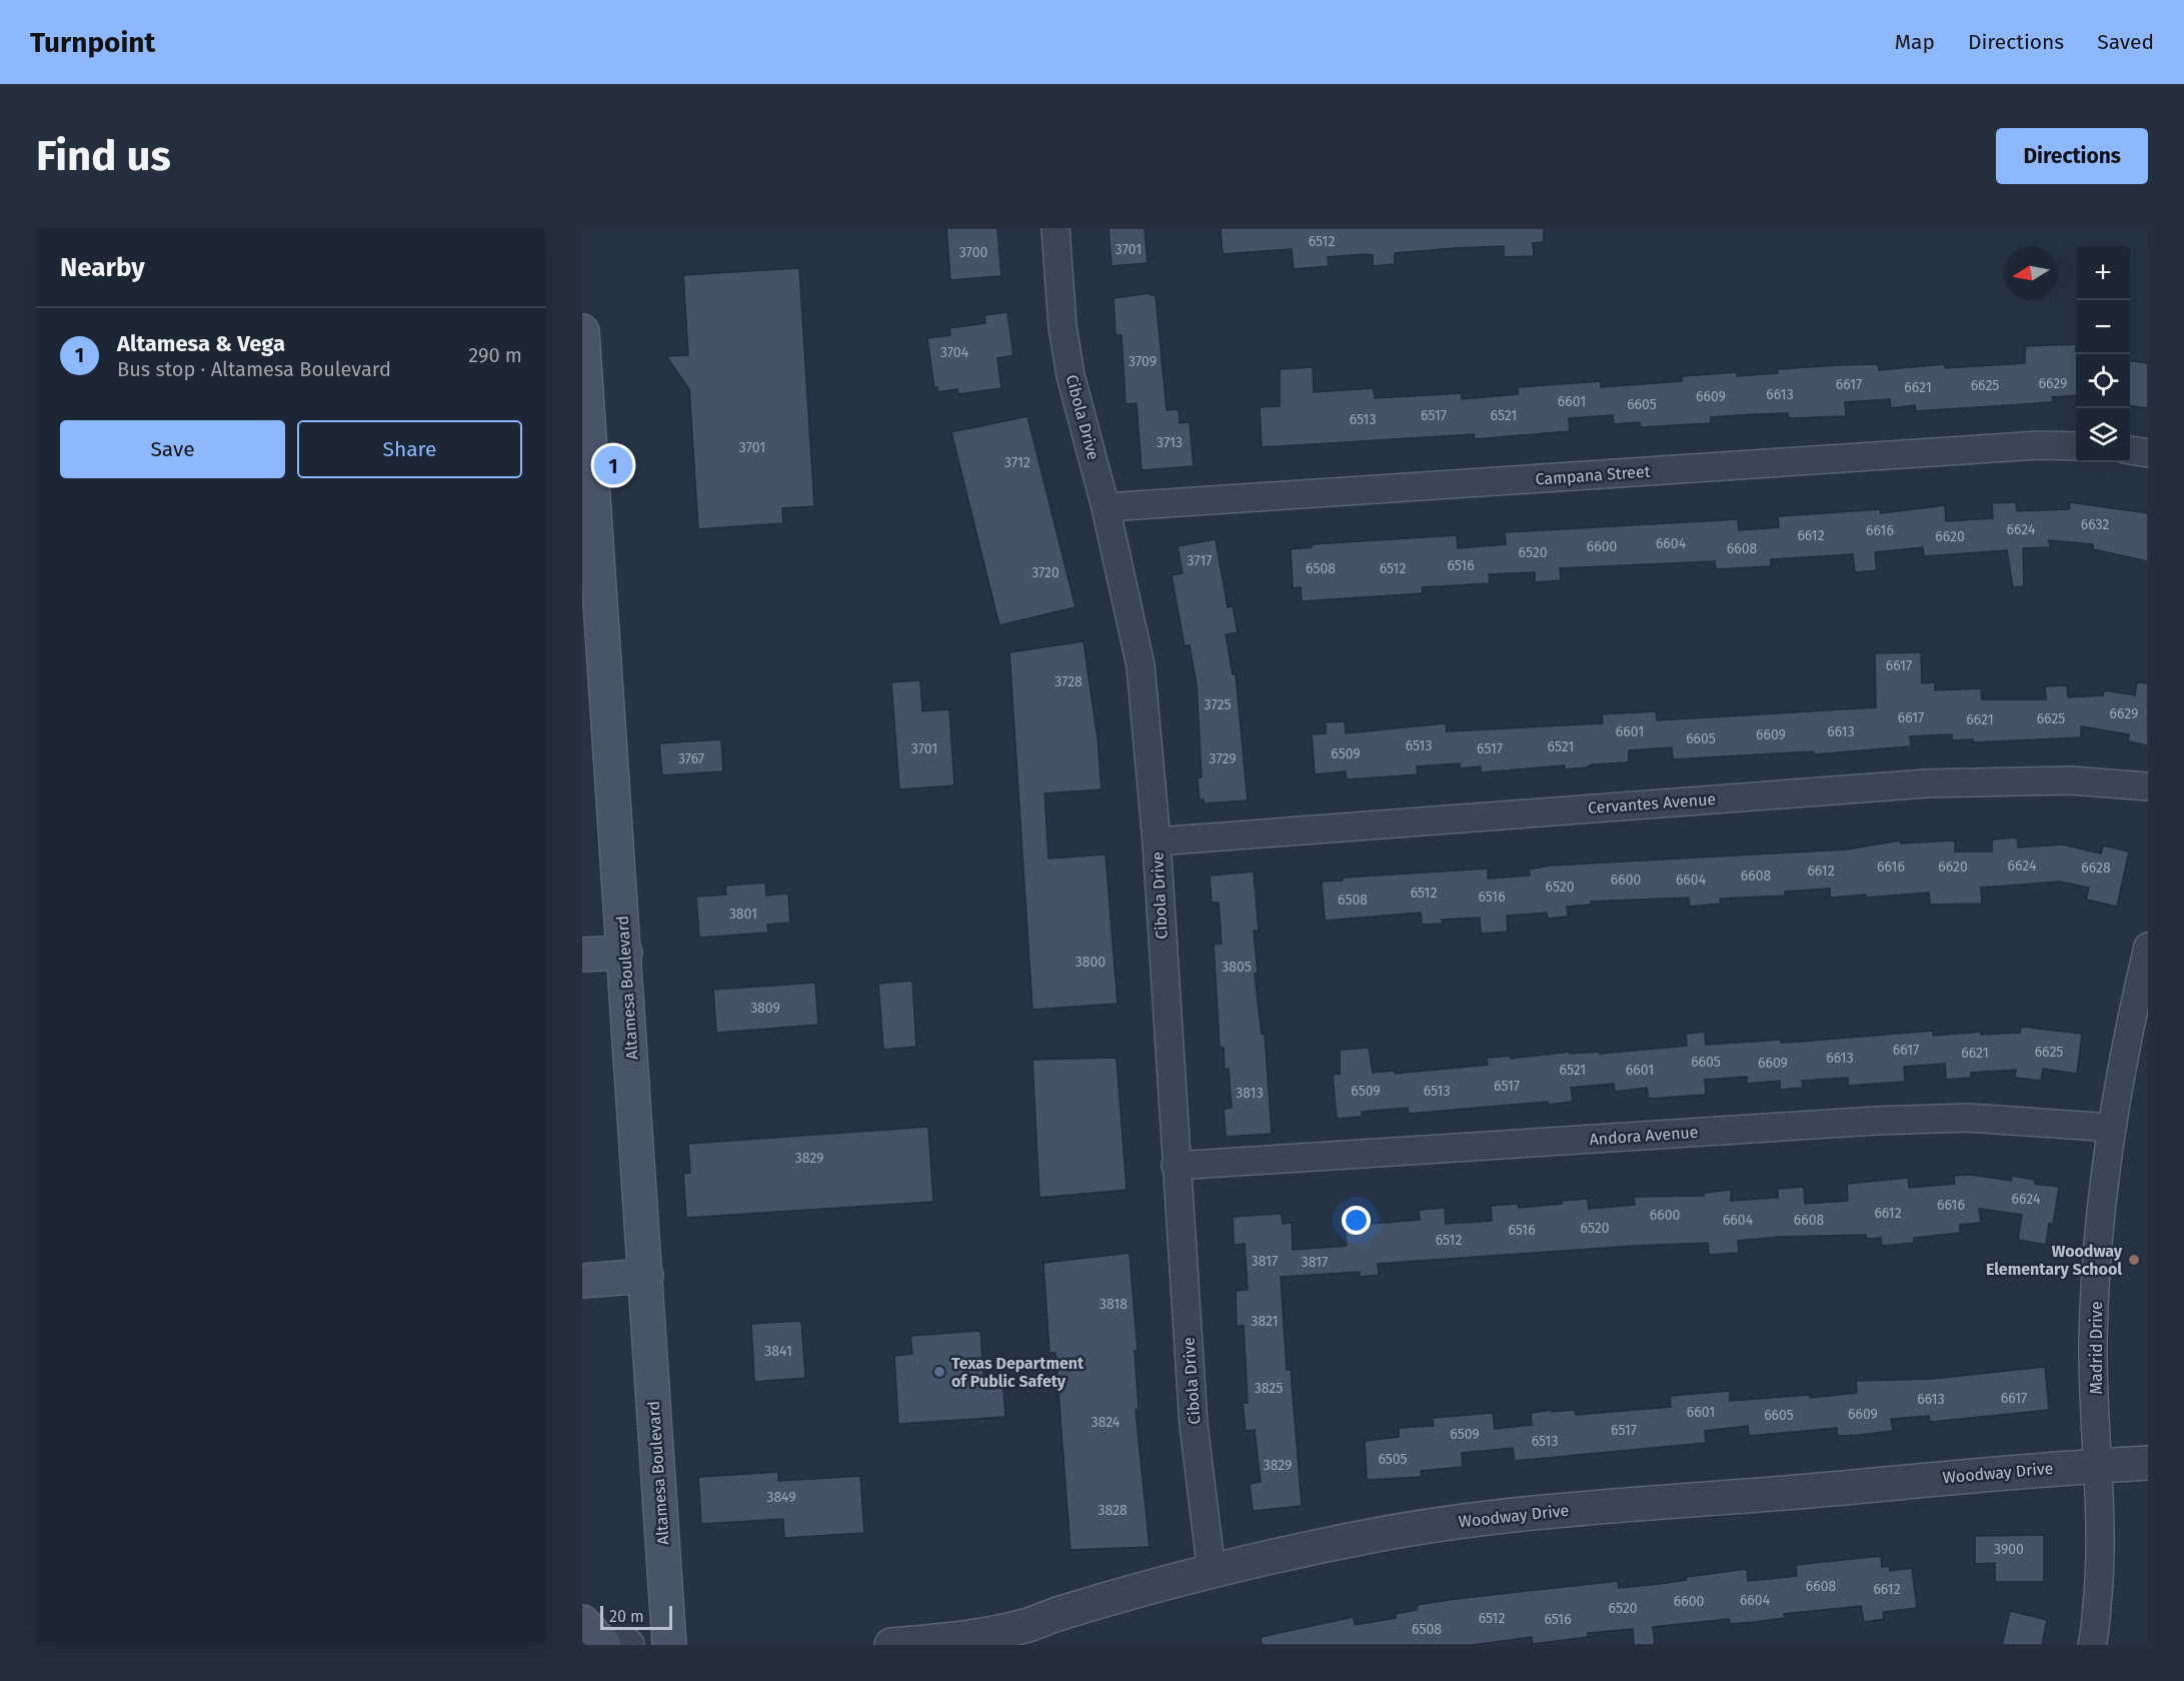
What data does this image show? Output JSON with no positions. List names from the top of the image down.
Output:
{
  "streets": {
    "main road": ["Altamesa Boulevard"],
    "street": [
      "Cibola Drive",
      "Campana Street",
      "Cervantes Avenue",
      "Andora Avenue",
      "Madrid Drive",
      "Woodway Drive"
    ]
  },
  "crossings": [
    ["Cibola Drive", "Campana Street"],
    ["Cibola Drive", "Cervantes Avenue"],
    ["Cibola Drive", "Andora Avenue"],
    ["Cibola Drive", "Woodway Drive"],
    ["Andora Avenue", "Madrid Drive"],
    ["Madrid Drive", "Woodway Drive"]
  ],
  "places": ["Woodway Elementary School", "Texas Department of Public Safety"],
  "house_numbers": [
    "6512",
    "3701",
    "3700",
    "3704",
    "3709",
    "6629",
    "6617",
    "6625",
    "6621",
    "6613",
    "6609",
    "6601",
    "6605",
    "6517",
    "6521",
    "6513",
    "3713",
    "3701",
    "3712",
    "6632",
    "6624",
    "6616",
    "6612",
    "6620",
    "6604",
    "6600",
    "6608",
    "6520",
    "3717",
    "6516",
    "6508",
    "6512",
    "3720",
    "6617",
    "3728",
    "3725",
    "6629",
    "6617",
    "6625",
    "6621",
    "6601",
    "6613",
    "6609",
    "6605",
    "6513",
    "6521",
    "3701",
    "6517",
    "6509",
    "3767",
    "3729",
    "6624",
    "6616",
    "6620",
    "6628",
    "6612",
    "6608",
    "6600",
    "6604",
    "6520",
    "6512",
    "6516",
    "6508",
    "3801",
    "3800",
    "3805",
    "3809",
    "6617",
    "6625",
    "6621",
    "6613",
    "6605",
    "6609",
    "6521",
    "6601",
    "6517",
    "6509",
    "6513",
    "3813",
    "3829",
    "6624",
    "6616",
    "6612",
    "6600",
    "6604",
    "6608",
    "6520",
    "6516",
    "6512",
    "3817",
    "3817",
    "3818",
    "3821",
    "3841",
    "3825",
    "6617",
    "6613",
    "6601",
    "6609",
    "6605",
    "3824",
    "6517",
    "6509",
    "6513",
    "6505",
    "3829",
    "3849",
    "3828",
    "3900",
    "6608",
    "6612",
    "6604",
    "6600",
    "6520",
    "6512",
    "6516",
    "6508"
  ],
  "scale_bar": "20 m",
  "north": "left",
  "page": {
    "header": "Turnpoint",
    "nav": ["Map", "Directions", "Saved"],
    "buttons": [
      "Directions",
      ["Save", "Share"]
    ],
    "title": "Find us",
    "heading": "Nearby",
    "map_buttons": ["+", "−"],
    "list": [
      {
        "mark": "1",
        "name": "Altamesa & Vega",
        "note": "Bus stop · Altamesa Boulevard",
        "value": "290 m"
      }
    ],
    "pins": "1",
    "scale": "20 m"
  }
}
